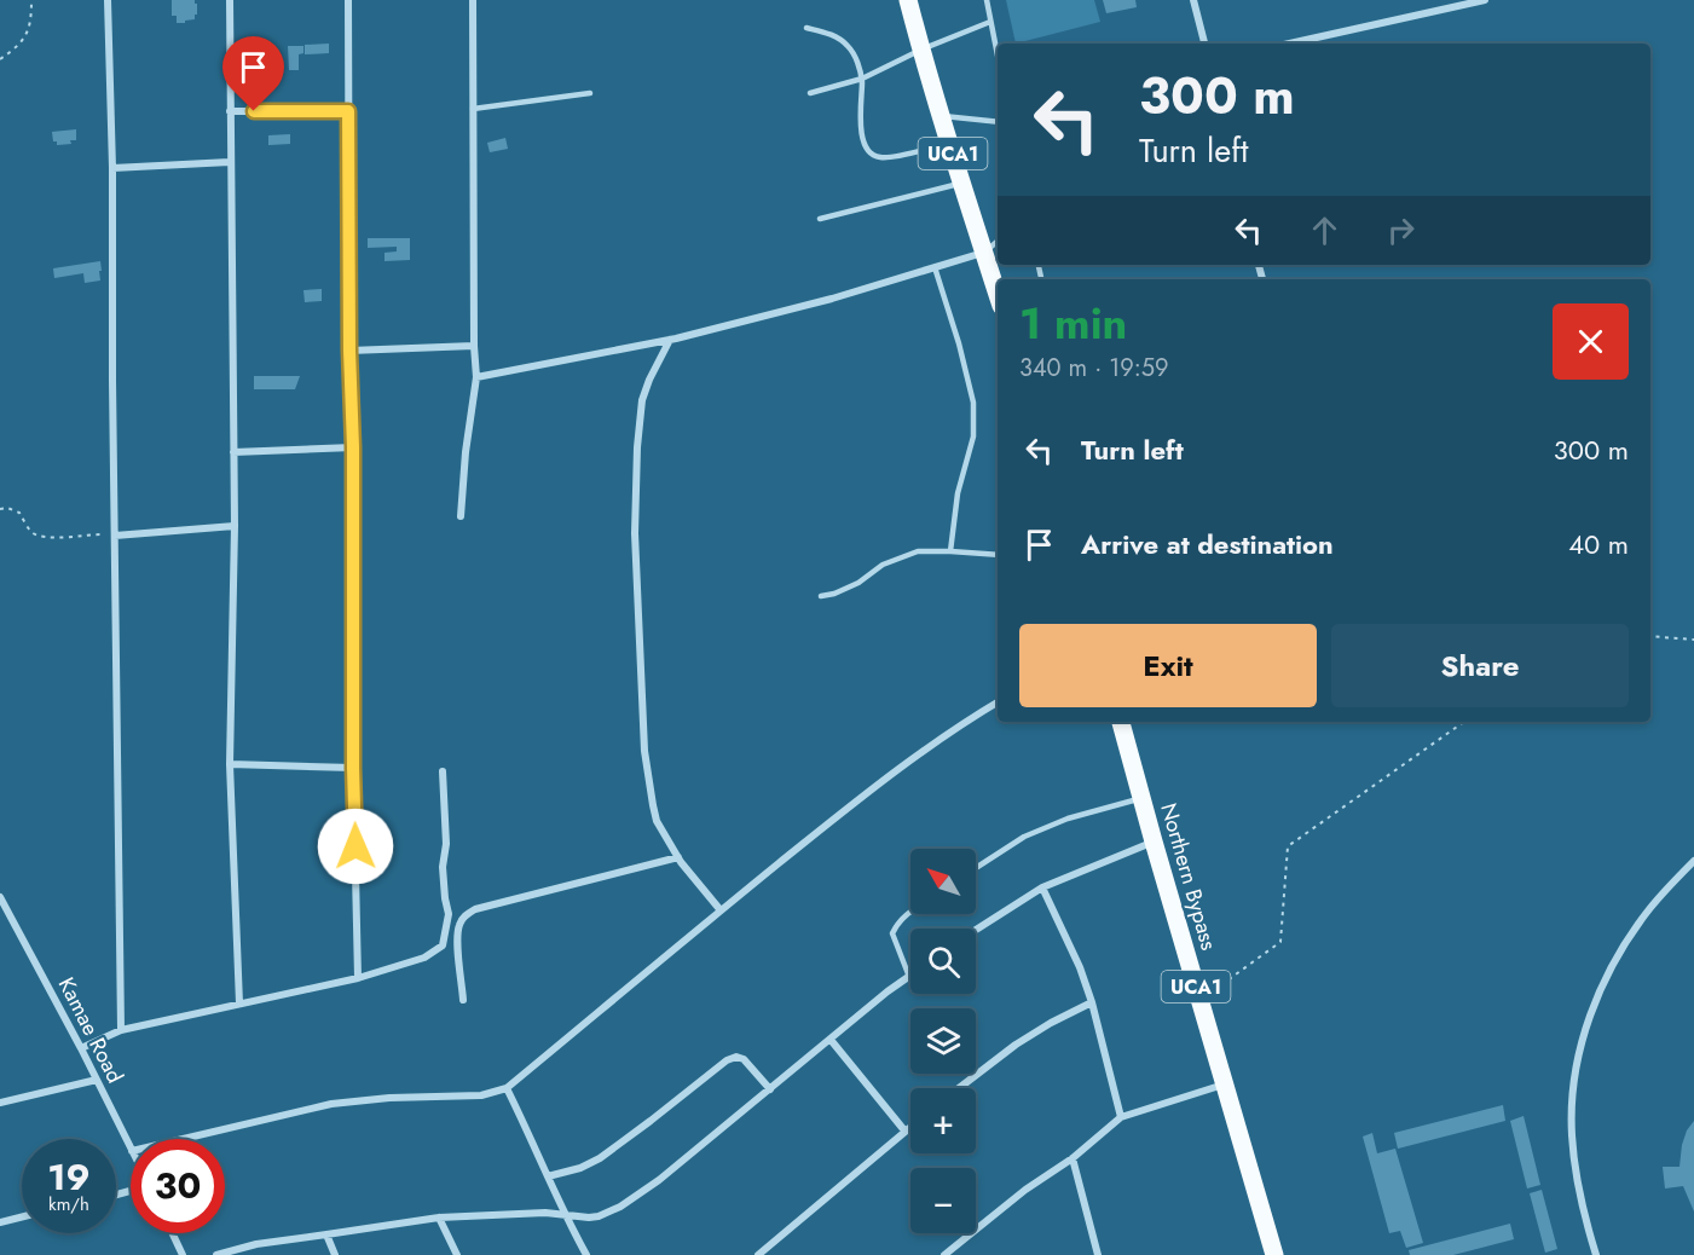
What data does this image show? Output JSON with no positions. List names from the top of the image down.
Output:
{
  "streets": {
    "main road": ["UCA1", "Northern Bypass"],
    "street": ["Kamae Road"]
  },
  "north": "top left",
  "page": {
    "turn": ["300 m", "Turn left"],
    "heading": ["1 min", "340 m · 19:59"],
    "list": [
      {
        "name": "Turn left",
        "value": "300 m"
      },
      {
        "name": "Arrive at destination",
        "value": "40 m"
      }
    ],
    "buttons": ["Exit", "Share"],
    "map_buttons": ["+", "−"],
    "speed": "19 km/h",
    "limit": "30"
  }
}
